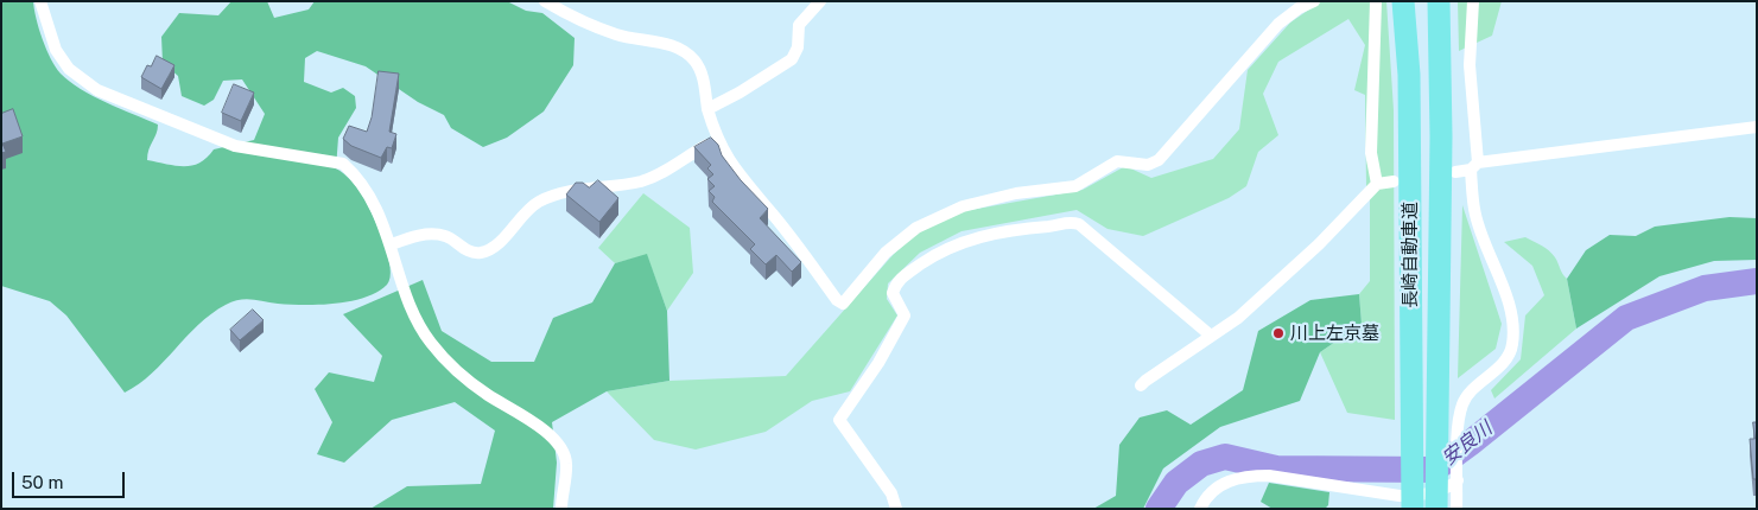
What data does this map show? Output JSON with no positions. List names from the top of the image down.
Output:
{
  "streets": {
    "highway": ["長崎自動車道"]
  },
  "water": ["安良川"],
  "places": ["川上左京墓"],
  "scale_bar": "50 m"
}
